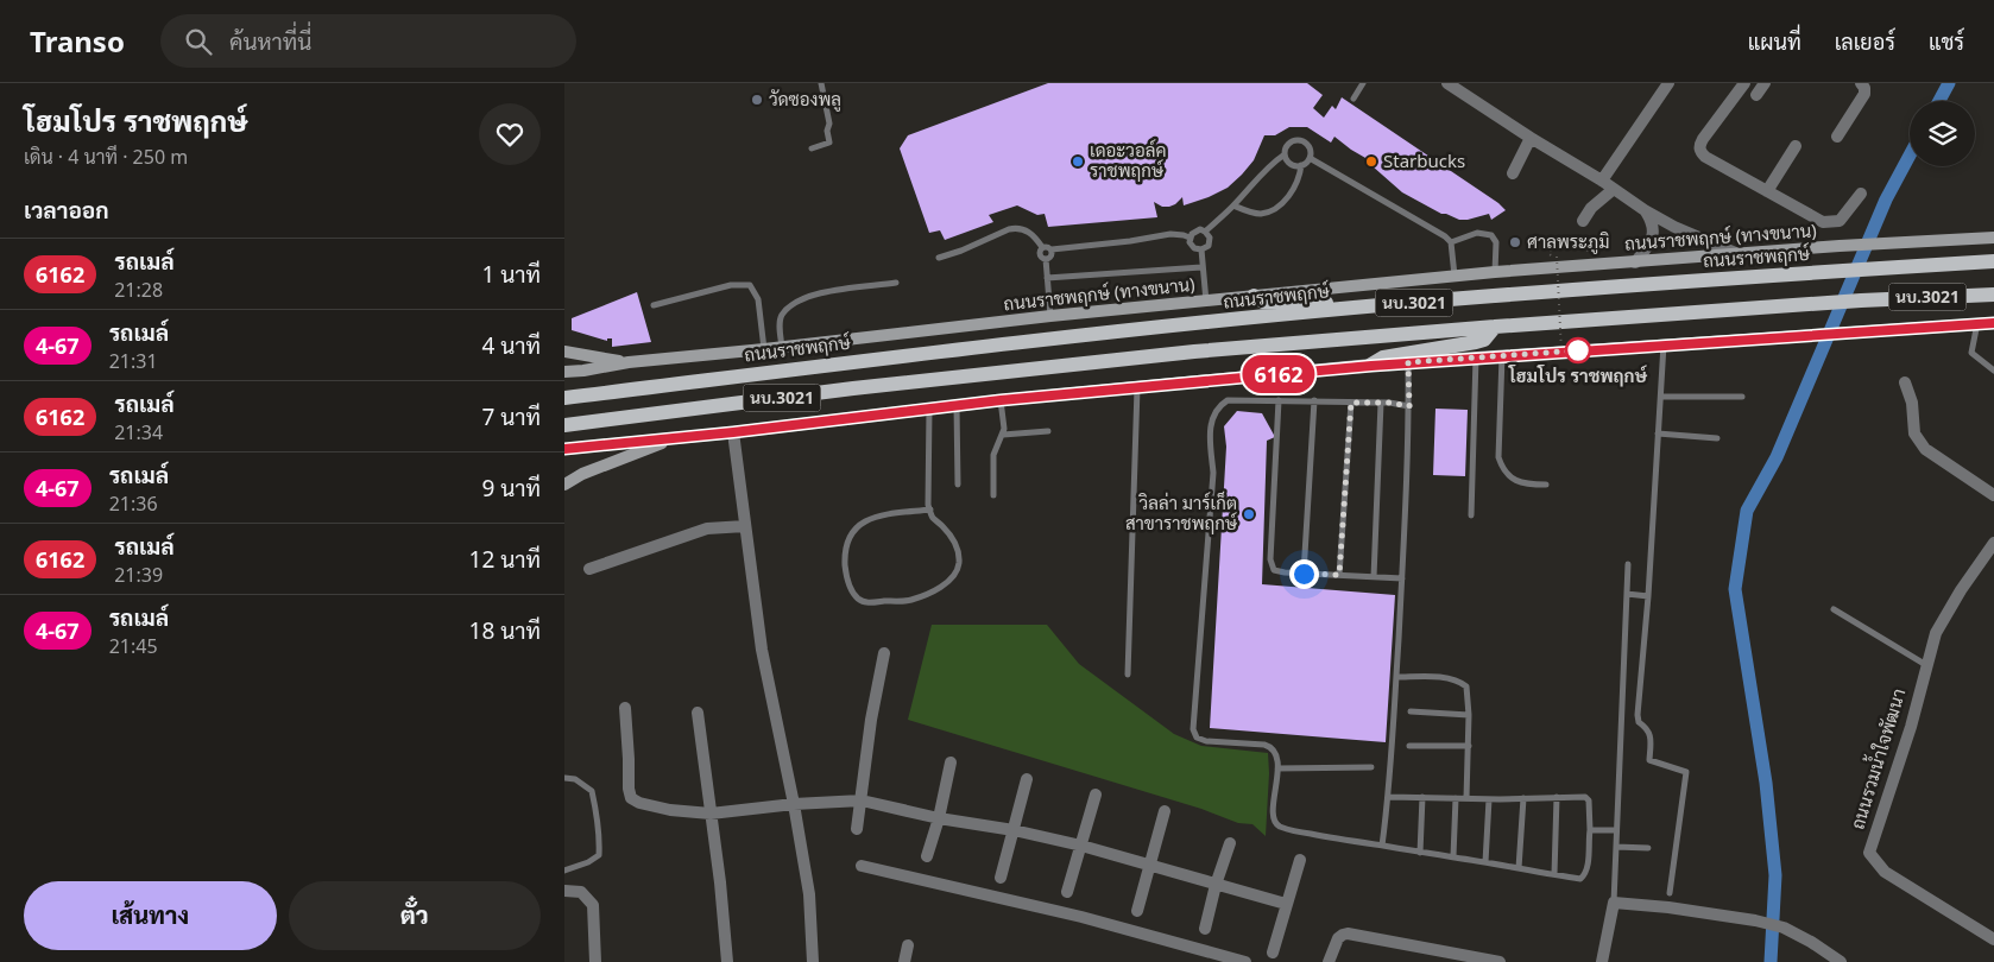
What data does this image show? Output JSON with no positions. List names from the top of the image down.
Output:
{
  "streets": {
    "main road": ["ถนนราชพฤกษ์ (ทางขนาน)", "ถนนราชพฤกษ์", "นบ.3021"],
    "street": ["ถนนรวมน้ำใจพัฒนา"]
  },
  "places": [
    "วัดซองพลู",
    "เดอะวอล์ค ราชพฤกษ์",
    "Starbucks",
    "ศาลพระภูมิ",
    "โฮมโปร ราชพฤกษ์",
    "วิลล่า มาร์เก็ต สาขาราชพฤกษ์"
  ],
  "lines": ["bus line 6162"],
  "page": {
    "header": "Transo",
    "search": "ค้นหาที่นี่",
    "nav": ["แผนที่", "เลเยอร์", "แชร์"],
    "heading": [
      ["โฮมโปร ราชพฤกษ์", "เดิน · 4 นาที · 250 m"],
      "เวลาออก"
    ],
    "on_map": "6162",
    "list": [
      {
        "mark": "6162",
        "name": "รถเมล์",
        "note": "21:28",
        "value": "1 นาที"
      },
      {
        "mark": "4-67",
        "name": "รถเมล์",
        "note": "21:31",
        "value": "4 นาที"
      },
      {
        "mark": "6162",
        "name": "รถเมล์",
        "note": "21:34",
        "value": "7 นาที"
      },
      {
        "mark": "4-67",
        "name": "รถเมล์",
        "note": "21:36",
        "value": "9 นาที"
      },
      {
        "mark": "6162",
        "name": "รถเมล์",
        "note": "21:39",
        "value": "12 นาที"
      },
      {
        "mark": "4-67",
        "name": "รถเมล์",
        "note": "21:45",
        "value": "18 นาที"
      }
    ],
    "buttons": ["เส้นทาง", "ตั๋ว"]
  }
}
